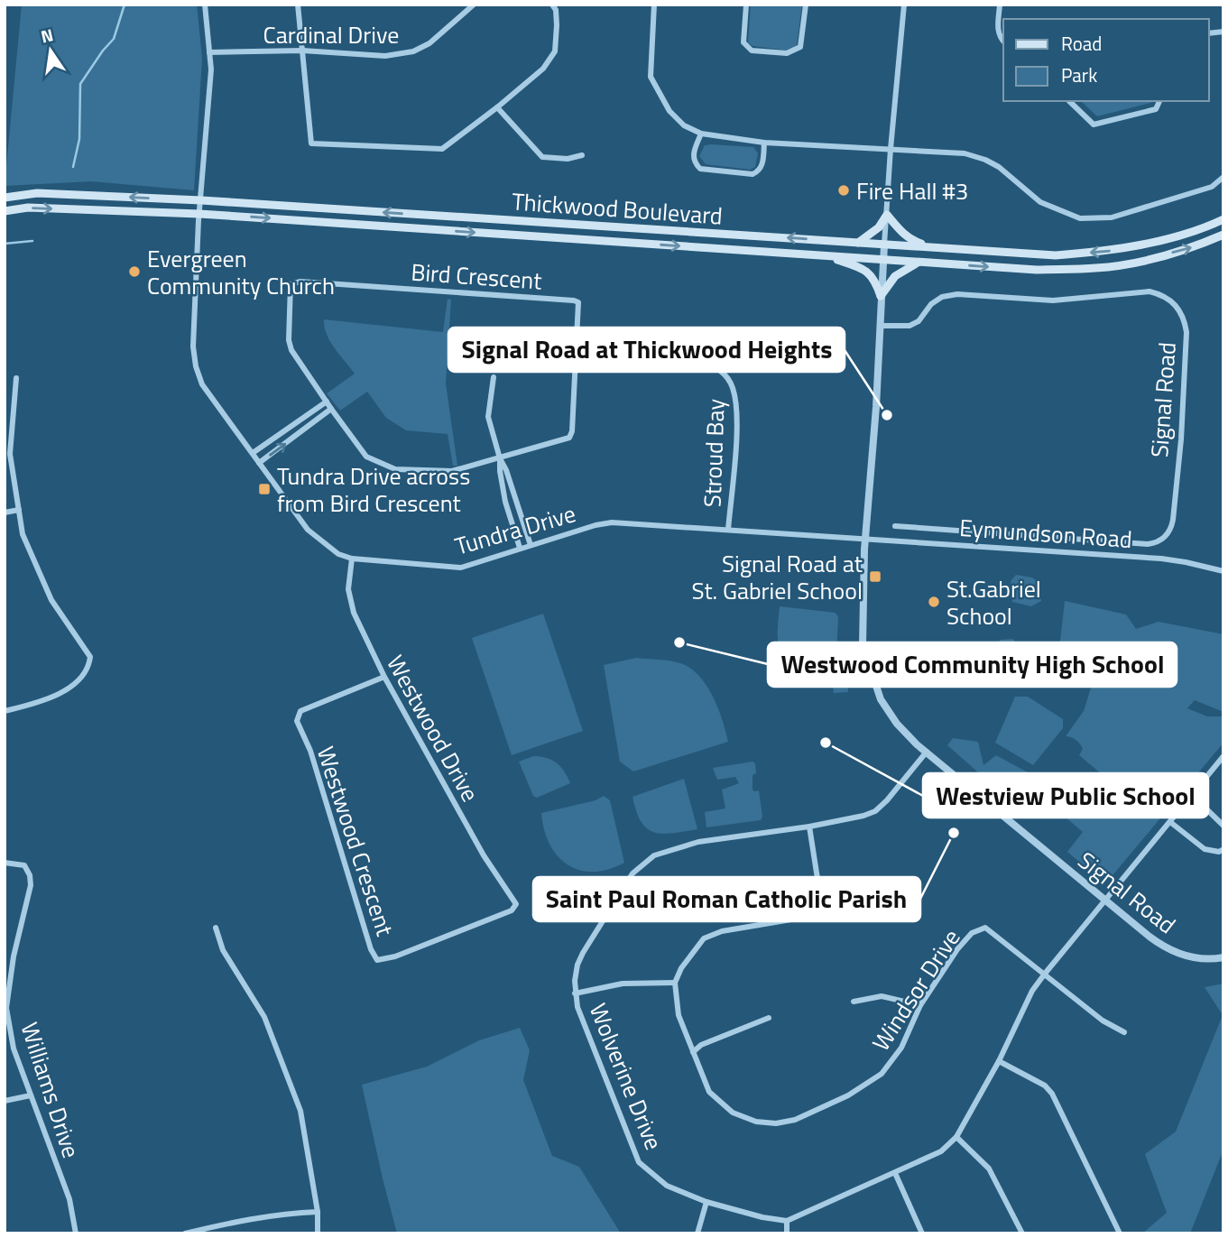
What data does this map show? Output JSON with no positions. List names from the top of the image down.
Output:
{
  "streets": {
    "main road": ["Thickwood Boulevard"],
    "street": [
      "Cardinal Drive",
      "Bird Crescent",
      "Signal Road",
      "Stroud Bay",
      "Tundra Drive",
      "Eymundson Road",
      "Westwood Drive",
      "Westwood Crescent",
      "Windsor Drive",
      "Wolverine Drive",
      "Williams Drive"
    ]
  },
  "crossings": [
    ["Cardinal Drive", "Tundra Drive"],
    ["Thickwood Boulevard", "Signal Road"],
    ["Thickwood Boulevard", "Tundra Drive"],
    ["Signal Road", "Tundra Drive"],
    ["Signal Road", "Eymundson Road"],
    ["Signal Road", "Wolverine Drive"],
    ["Stroud Bay", "Tundra Drive"],
    ["Tundra Drive", "Eymundson Road"],
    ["Tundra Drive", "Westwood Drive"],
    ["Westwood Drive", "Westwood Crescent"]
  ],
  "places": {
    "other": [
      "Fire Hall #3",
      "Evergreen Community Church",
      "Signal Road at Thickwood Heights",
      "St.Gabriel School",
      "Westwood Community High School",
      "Westview Public School",
      "Saint Paul Roman Catholic Parish"
    ],
    "transit": ["Tundra Drive across from Bird Crescent", "Signal Road at St. Gabriel School"]
  },
  "legend": ["Road", "Park"],
  "north": "top"
}
